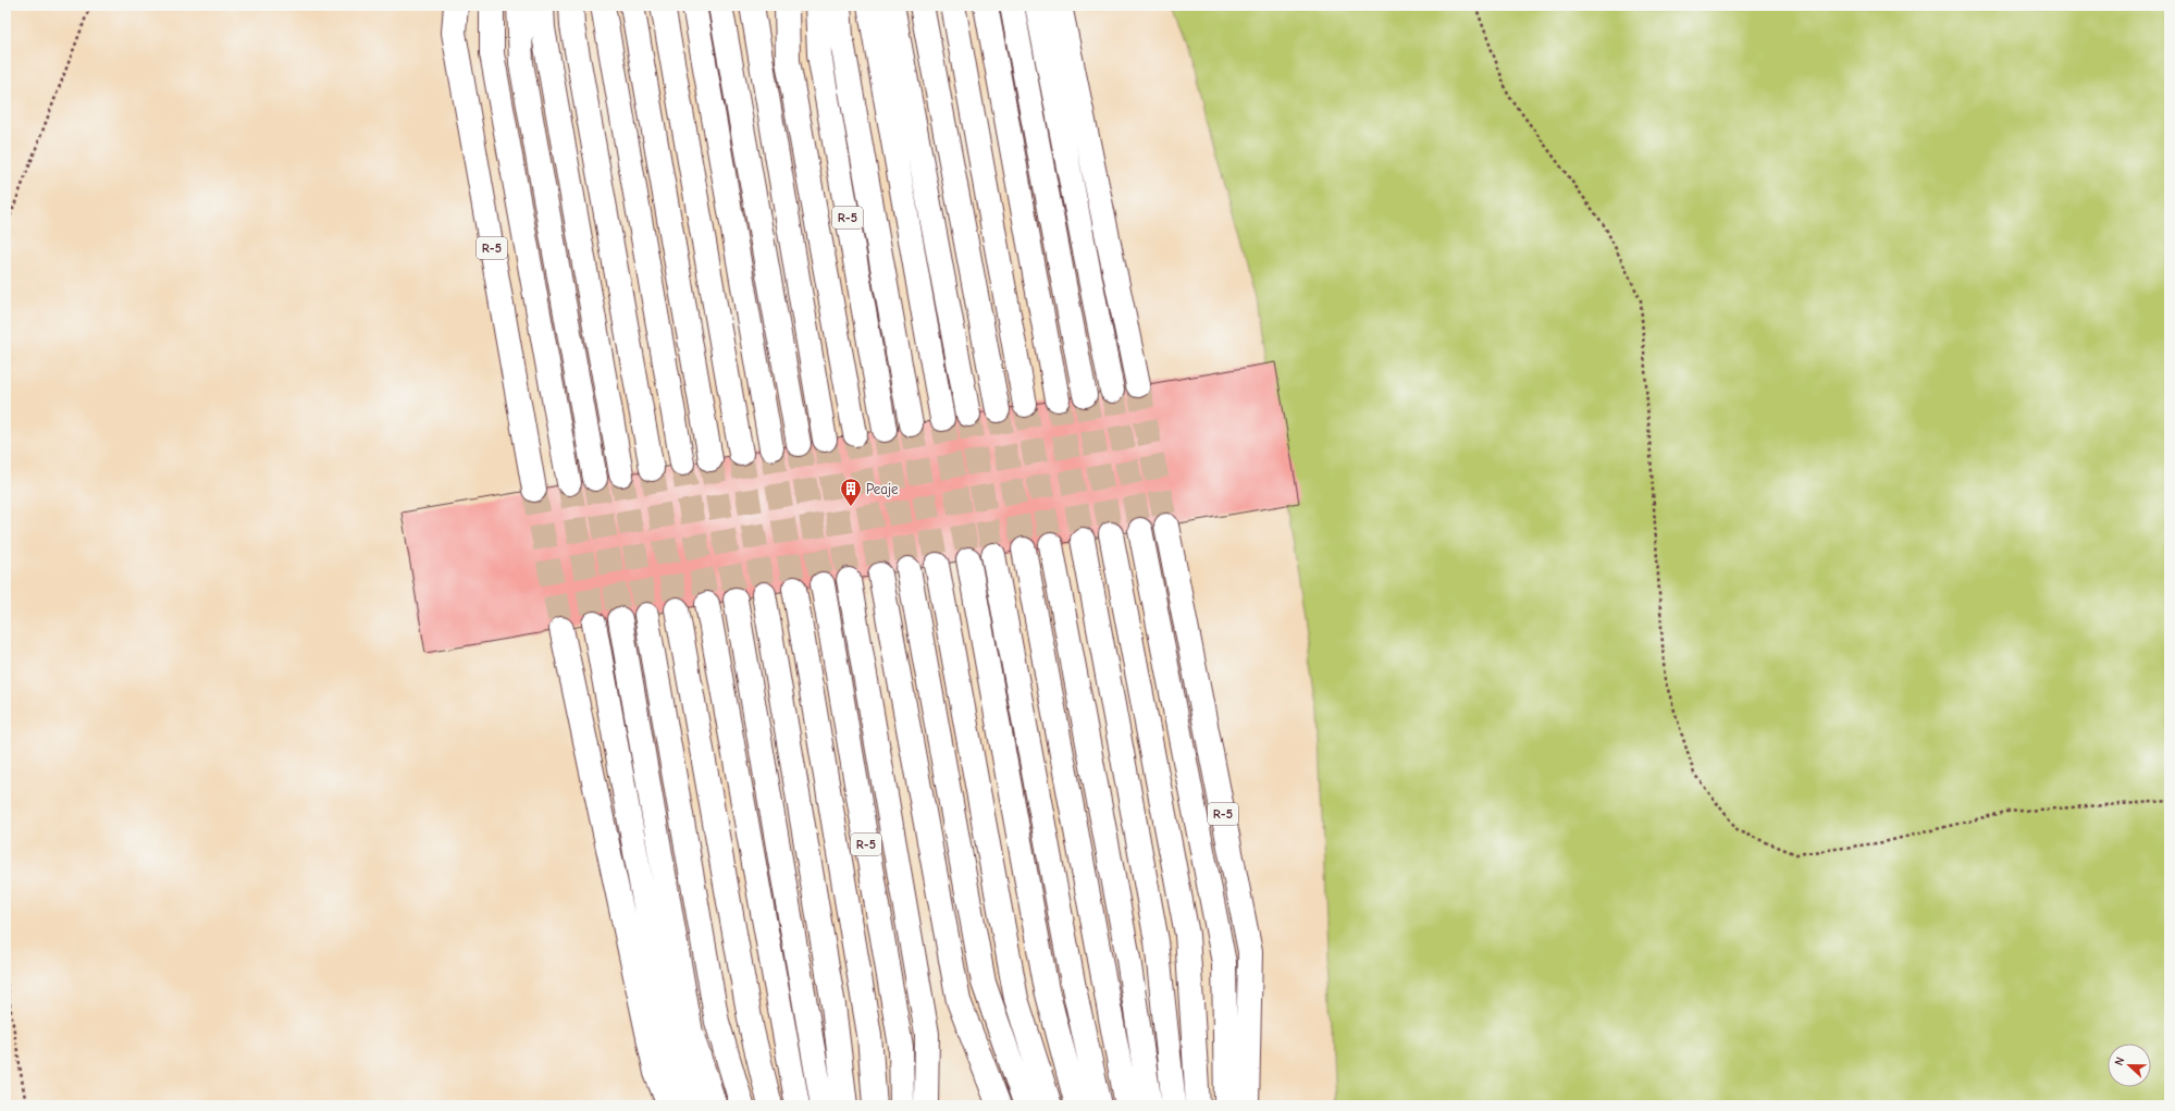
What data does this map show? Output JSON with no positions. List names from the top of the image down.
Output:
{
  "streets": {
    "highway": ["R-5"]
  },
  "places": {
    "building": ["Peaje"]
  },
  "north": "left"
}
